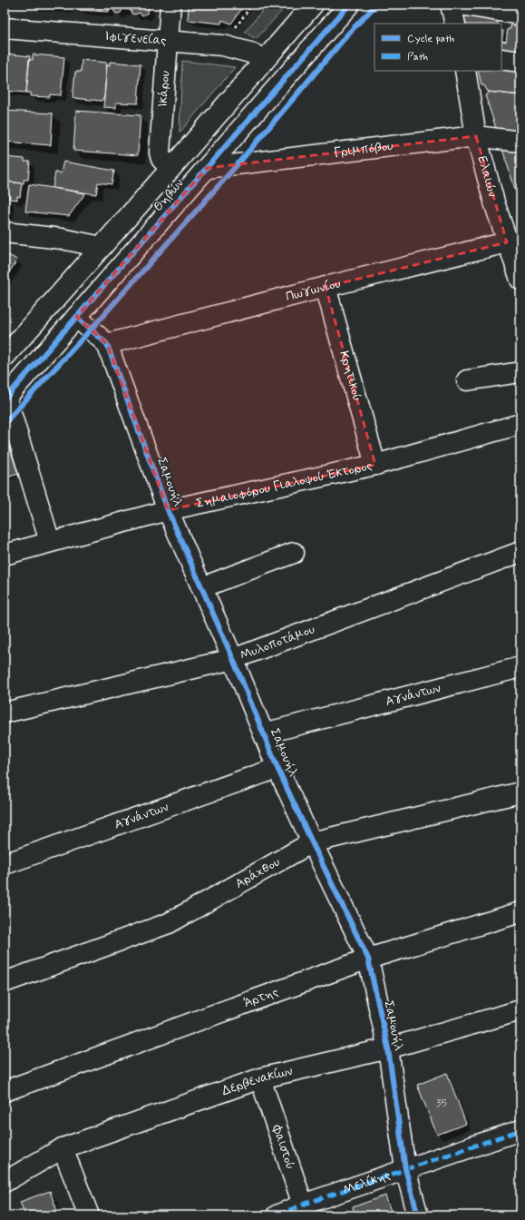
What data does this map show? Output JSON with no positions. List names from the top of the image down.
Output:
{
  "streets": {
    "street": [
      "Ιφιγενείας",
      "Ικάρου",
      "Γριμπόβου",
      "Ελαιών",
      "Θηβών",
      "Πωγωνίου",
      "Κρητικού",
      "Σαμουήλ",
      "Σημαιοφόρου Γιαλοψού Έκτορος",
      "Μυλοποτάμου",
      "Αγνάντων",
      "Αράχθου",
      "Άρτης",
      "Δερβενακίων",
      "Φαιστού",
      "Μελίκης"
    ]
  },
  "crossings": [
    ["Ιφιγενείας", "Ικάρου"],
    ["Ιφιγενείας", "Θηβών"],
    ["Ικάρου", "Θηβών"],
    ["Γριμπόβου", "Ελαιών"],
    ["Γριμπόβου", "Θηβών"],
    ["Ελαιών", "Πωγωνίου"],
    ["Θηβών", "Σαμουήλ"],
    ["Πωγωνίου", "Κρητικού"],
    ["Πωγωνίου", "Σαμουήλ"],
    ["Κρητικού", "Σημαιοφόρου Γιαλοψού Έκτορος"],
    ["Σαμουήλ", "Σημαιοφόρου Γιαλοψού Έκτορος"],
    ["Σαμουήλ", "Μυλοποτάμου"],
    ["Σαμουήλ", "Αγνάντων"],
    ["Σαμουήλ", "Αράχθου"],
    ["Σαμουήλ", "Άρτης"],
    ["Σαμουήλ", "Δερβενακίων"],
    ["Σαμουήλ", "Μελίκης"],
    ["Δερβενακίων", "Φαιστού"],
    ["Φαιστού", "Μελίκης"]
  ],
  "house_numbers": ["35"],
  "legend": ["Cycle path", "Path"]
}
